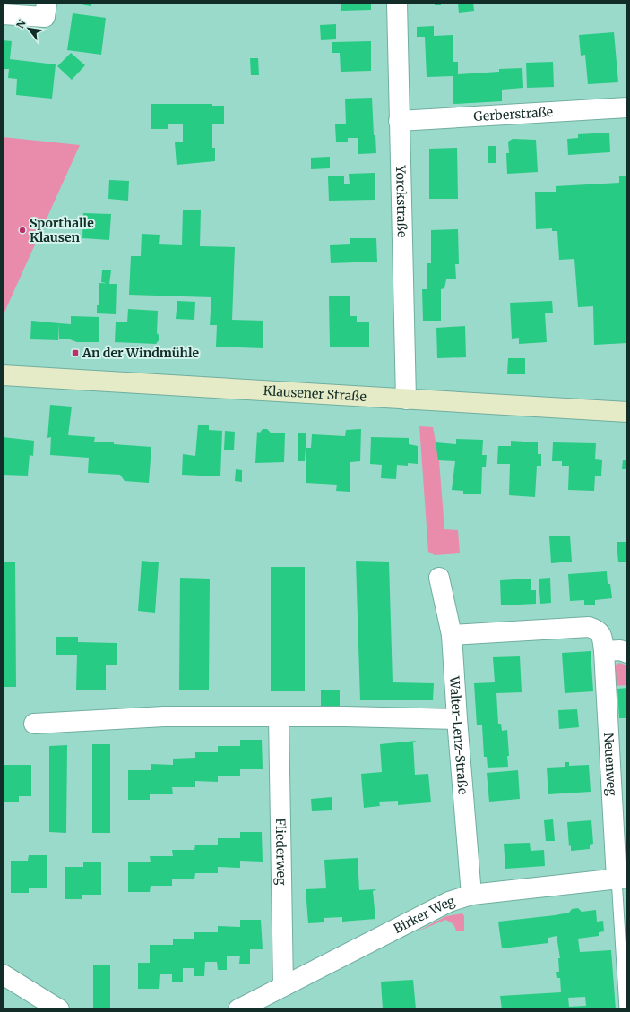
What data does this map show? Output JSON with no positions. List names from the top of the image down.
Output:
{
  "streets": {
    "main road": ["Klausener Straße"],
    "street": [
      "Gerberstraße",
      "Yorckstraße",
      "Walter-Lenz-Straße",
      "Neuenweg",
      "Fliederweg",
      "Birker Weg"
    ]
  },
  "crossings": [
    ["Gerberstraße", "Yorckstraße"],
    ["Yorckstraße", "Klausener Straße"],
    ["Walter-Lenz-Straße", "Neuenweg"],
    ["Walter-Lenz-Straße", "Birker Weg"],
    ["Neuenweg", "Birker Weg"],
    ["Fliederweg", "Birker Weg"]
  ],
  "places": {
    "other": ["Sporthalle Klausen"],
    "transit": ["An der Windmühle"]
  },
  "north": "top left"
}
